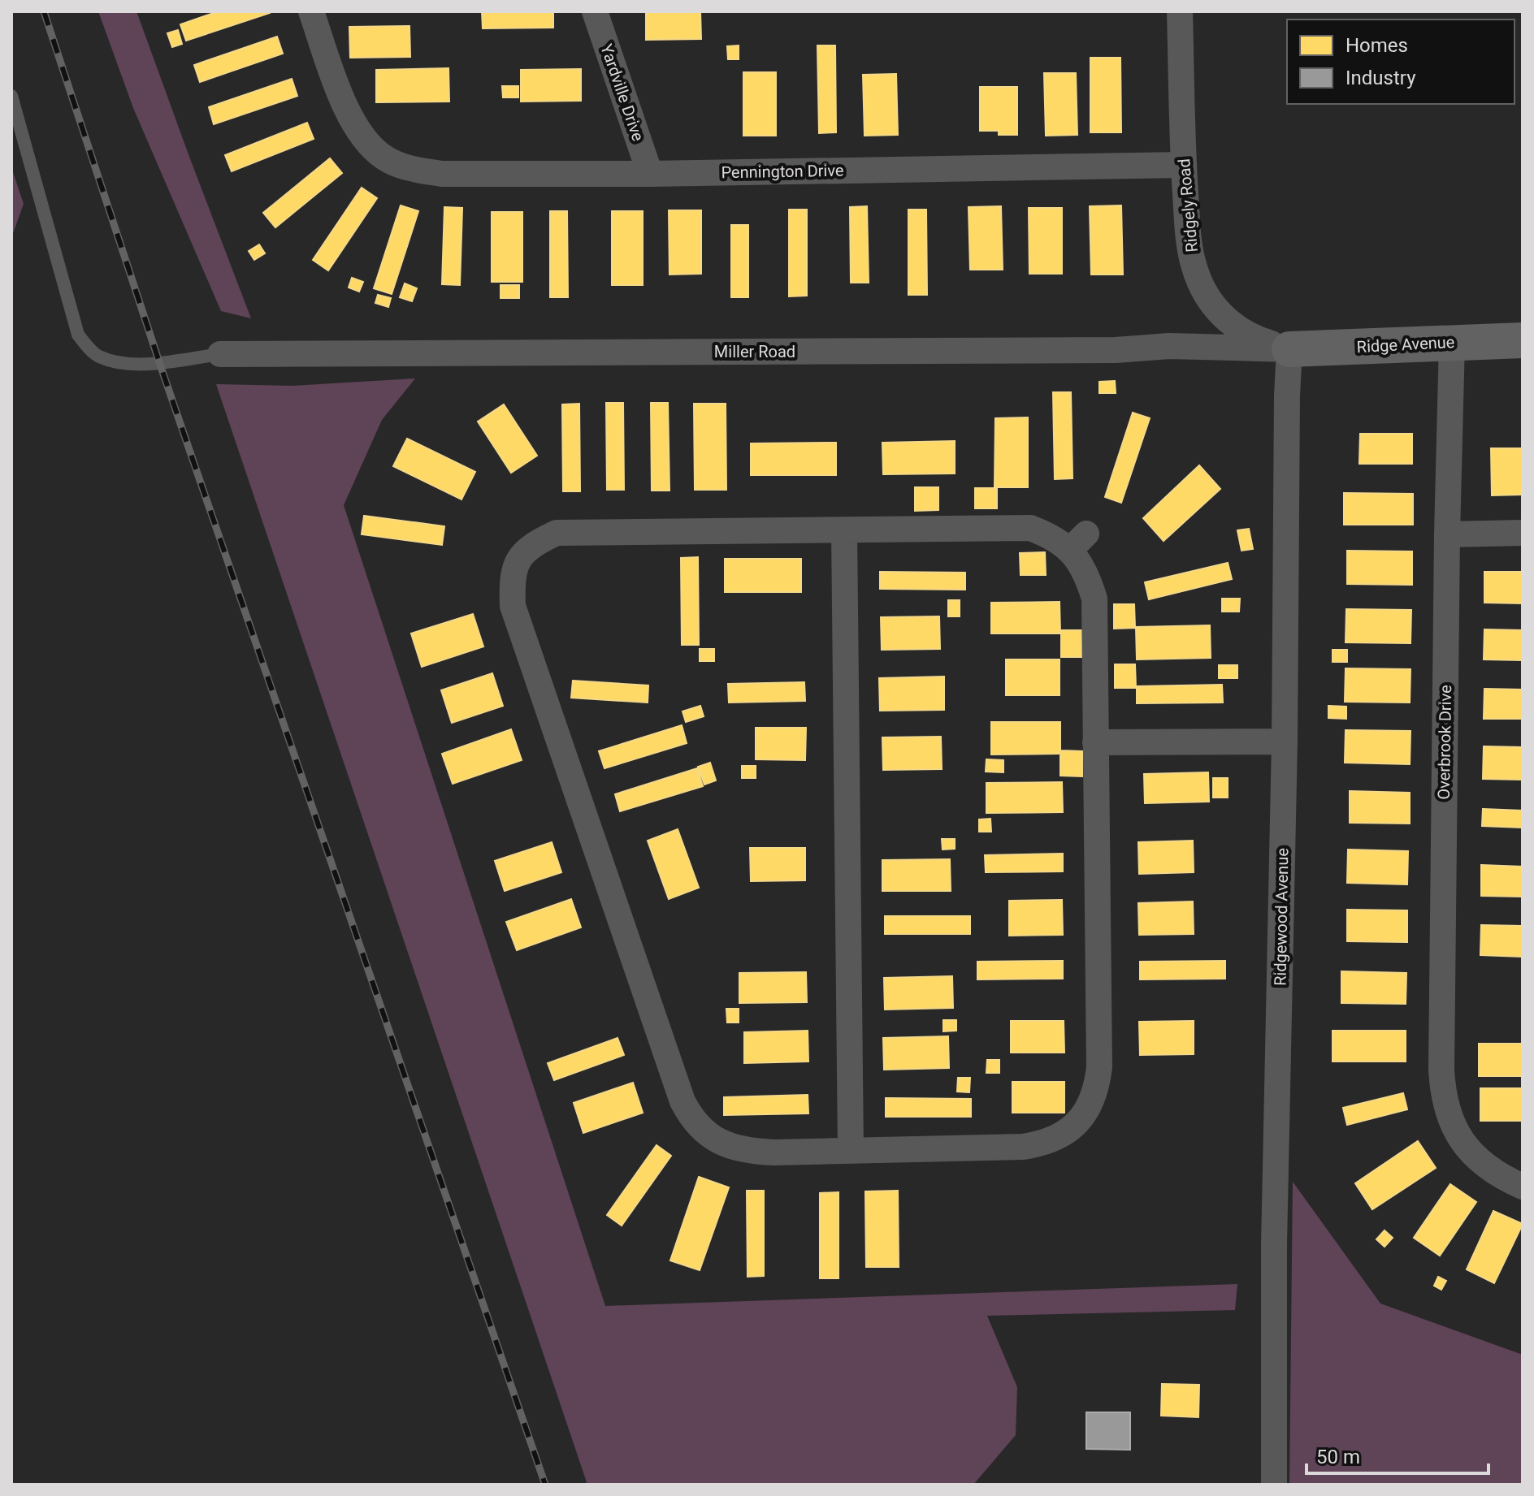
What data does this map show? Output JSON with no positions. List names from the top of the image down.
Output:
{
  "streets": {
    "street": [
      "Yardville Drive",
      "Pennington Drive",
      "Ridgely Road",
      "Ridge Avenue",
      "Miller Road",
      "Overbrook Drive",
      "Ridgewood Avenue"
    ]
  },
  "crossings": [
    ["Yardville Drive", "Pennington Drive"],
    ["Pennington Drive", "Ridgely Road"],
    ["Ridgely Road", "Ridge Avenue"],
    ["Ridgely Road", "Miller Road"],
    ["Ridgely Road", "Ridgewood Avenue"],
    ["Ridge Avenue", "Miller Road"],
    ["Ridge Avenue", "Overbrook Drive"],
    ["Ridge Avenue", "Ridgewood Avenue"],
    ["Miller Road", "Ridgewood Avenue"]
  ],
  "legend": ["Homes", "Industry"],
  "scale_bar": "50 m"
}
